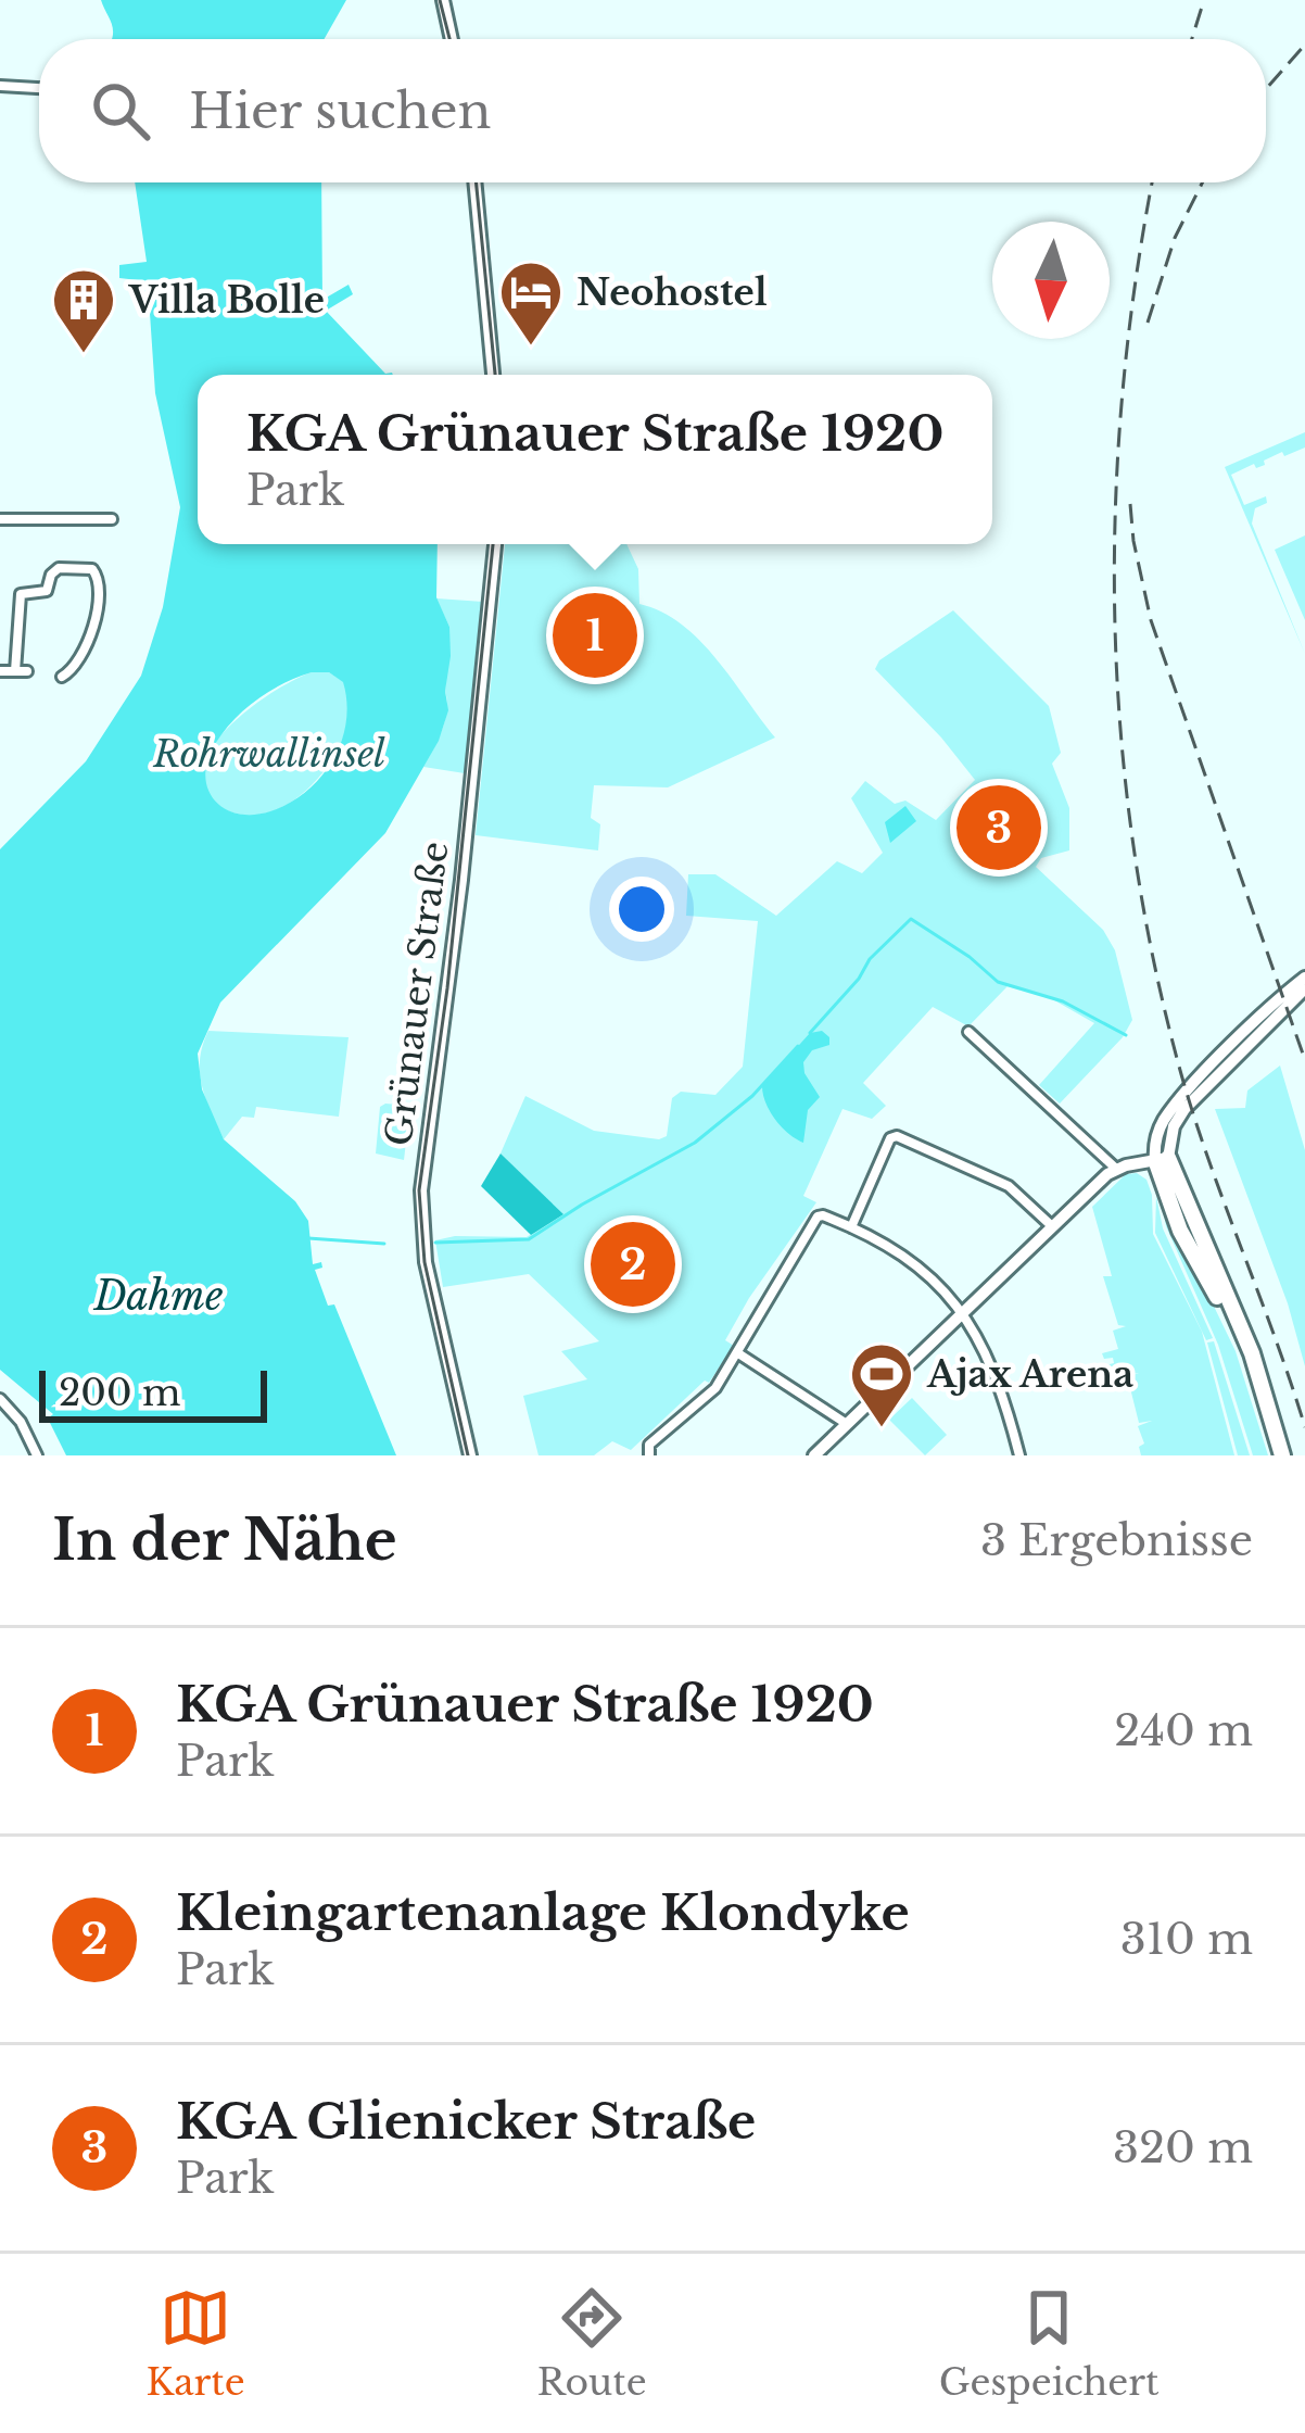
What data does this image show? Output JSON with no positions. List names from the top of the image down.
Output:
{
  "streets": {
    "main road": ["Grünauer Straße"]
  },
  "water": ["Dahme"],
  "parks": ["Rohrwallinsel"],
  "places": {
    "hotel": ["Neohostel"],
    "building": ["Villa Bolle"],
    "sports": ["Ajax Arena"]
  },
  "scale_bar": "200 m",
  "north": "bottom",
  "page": {
    "search": "Hier suchen",
    "popup": ["KGA Grünauer Straße 1920", "Park"],
    "pins": ["1", "3", "2"],
    "scale": "200 m",
    "heading": ["In der Nähe", "3 Ergebnisse"],
    "list": [
      {
        "mark": "1",
        "name": "KGA Grünauer Straße 1920",
        "note": "Park",
        "value": "240 m"
      },
      {
        "mark": "2",
        "name": "Kleingartenanlage Klondyke",
        "note": "Park",
        "value": "310 m"
      },
      {
        "mark": "3",
        "name": "KGA Glienicker Straße",
        "note": "Park",
        "value": "320 m"
      }
    ],
    "nav": ["Karte", "Route", "Gespeichert"]
  }
}
